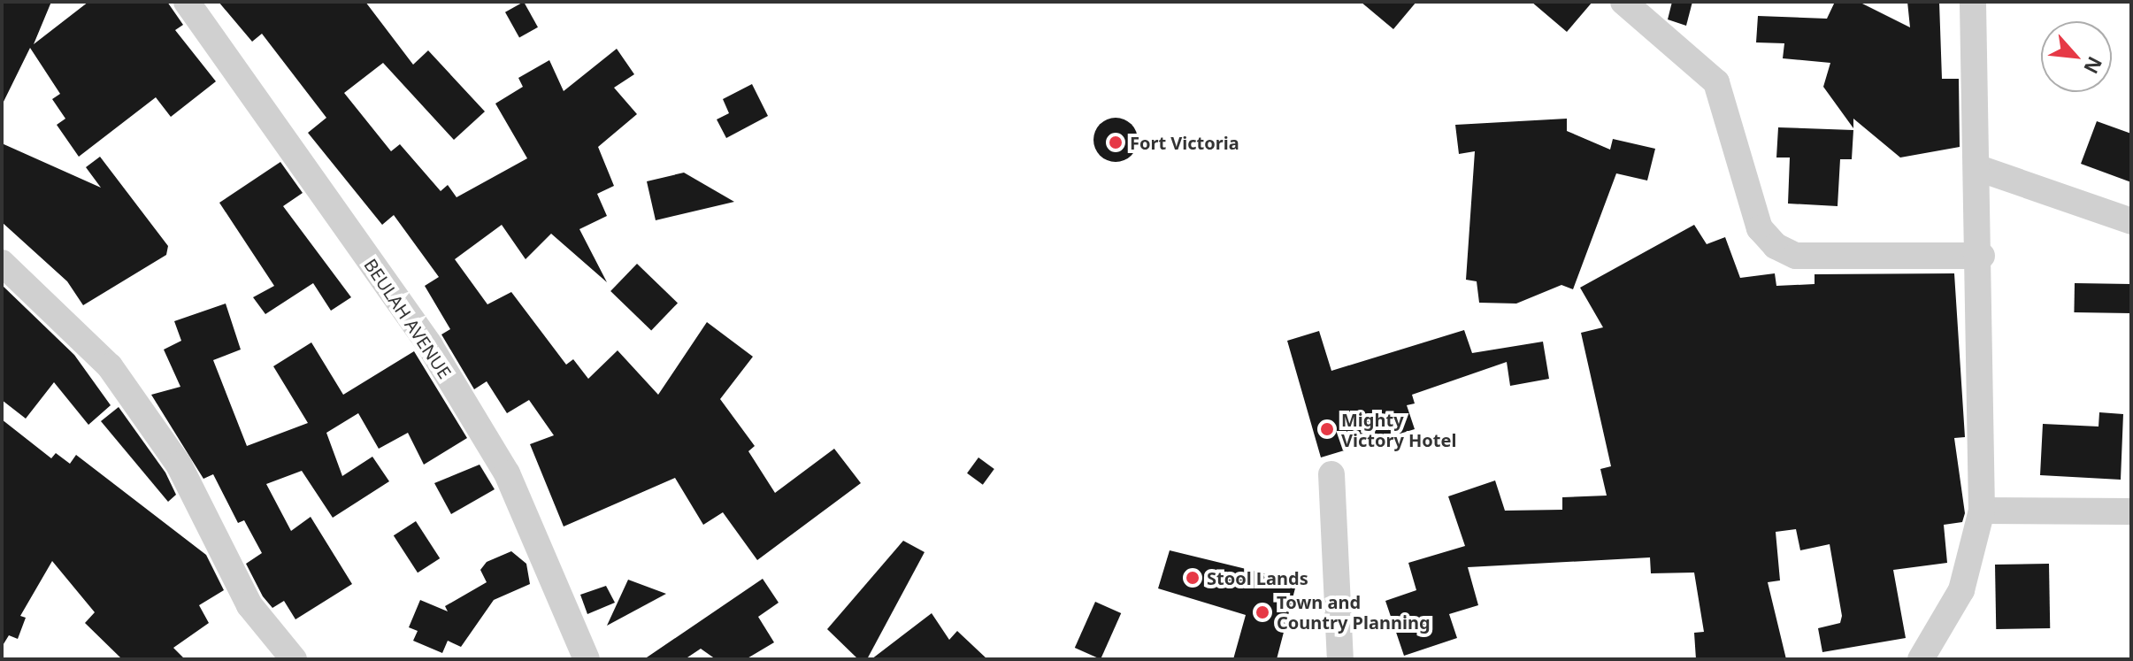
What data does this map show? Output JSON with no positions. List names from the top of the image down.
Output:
{
  "streets": {
    "street": ["BEULAH AVENUE"]
  },
  "places": [
    "Fort Victoria",
    "Mighty Victory Hotel",
    "Stool Lands",
    "Town and Country Planning"
  ],
  "north": "bottom right"
}
